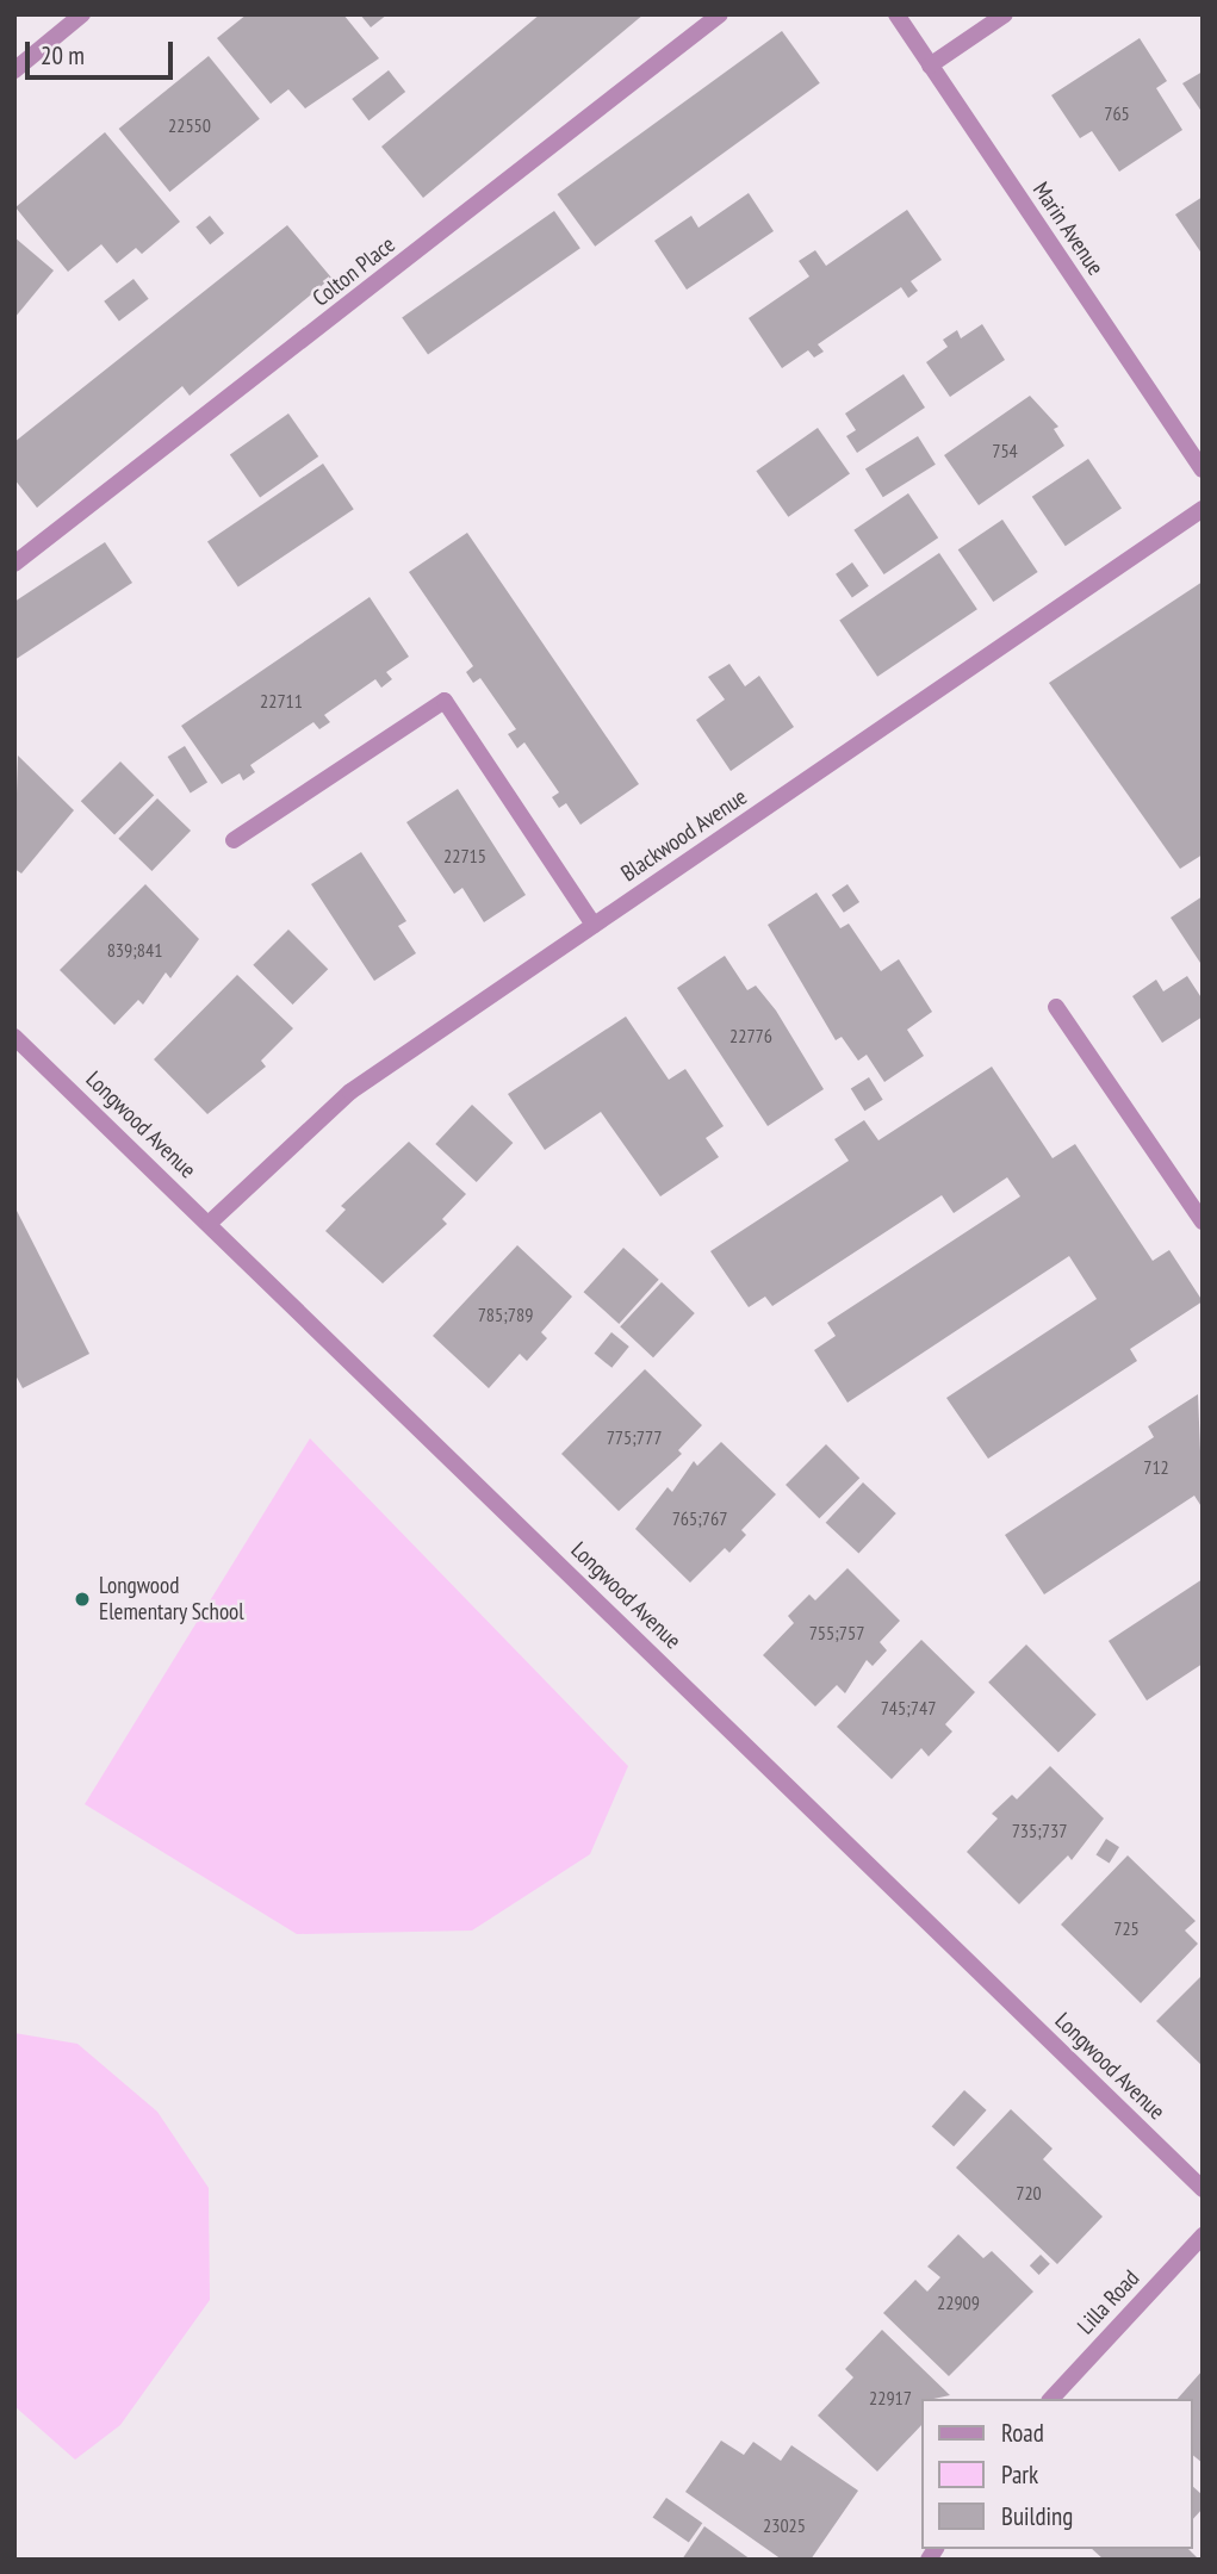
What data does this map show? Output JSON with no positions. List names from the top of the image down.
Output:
{
  "streets": {
    "street": [
      "Marin Avenue",
      "Colton Place",
      "Blackwood Avenue",
      "Longwood Avenue",
      "Lilla Road"
    ]
  },
  "crossings": [
    ["Blackwood Avenue", "Longwood Avenue"]
  ],
  "places": ["Longwood Elementary School"],
  "house_numbers": [
    "765",
    "22550",
    "754",
    "22711",
    "22715",
    "839;841",
    "22776",
    "785;789",
    "775;777",
    "712",
    "765;767",
    "755;757",
    "745;747",
    "735;737",
    "725",
    "720",
    "22909",
    "22917",
    "23025"
  ],
  "legend": ["Road", "Park", "Building"],
  "scale_bar": "20 m"
}
